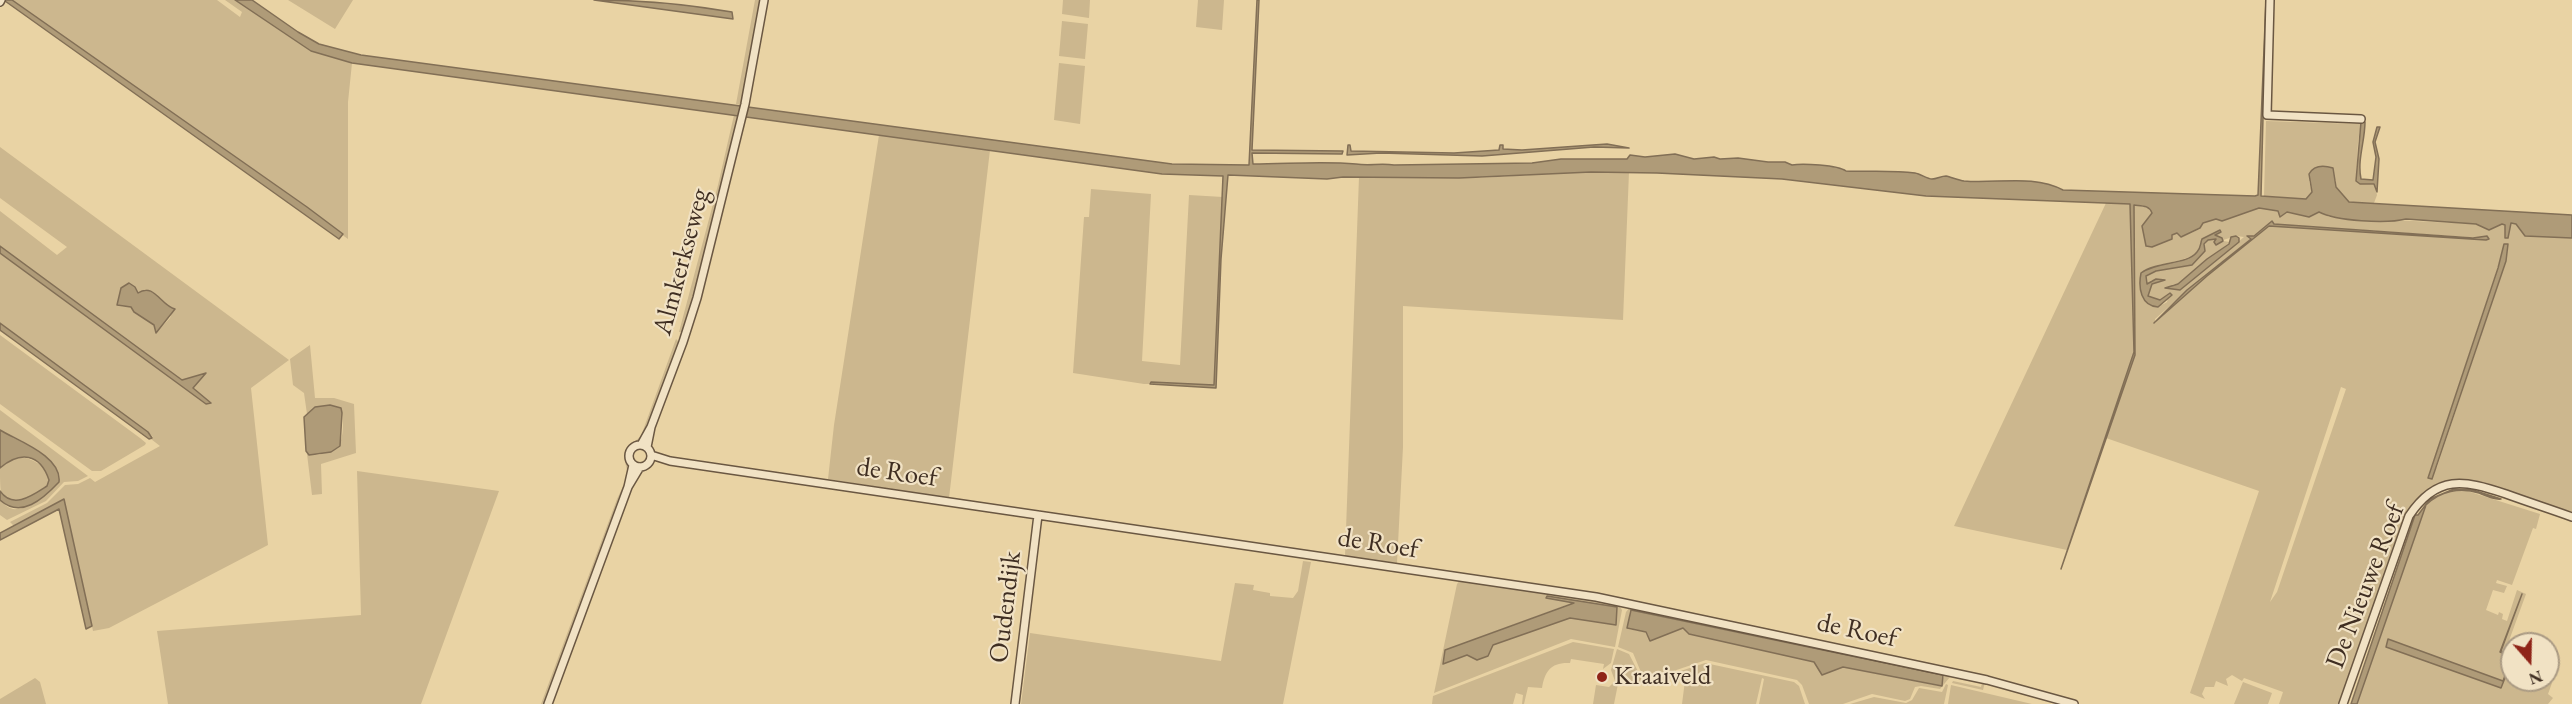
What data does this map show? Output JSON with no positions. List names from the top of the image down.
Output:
{
  "streets": {
    "street": [
      "Almkerkseweg",
      "de Roef",
      "De Nieuwe Roef",
      "Oudendijk"
    ]
  },
  "crossings": [
    ["Almkerkseweg", "de Roef"],
    ["de Roef", "Oudendijk"]
  ],
  "places": ["Kraaiveld"],
  "north": "bottom"
}
